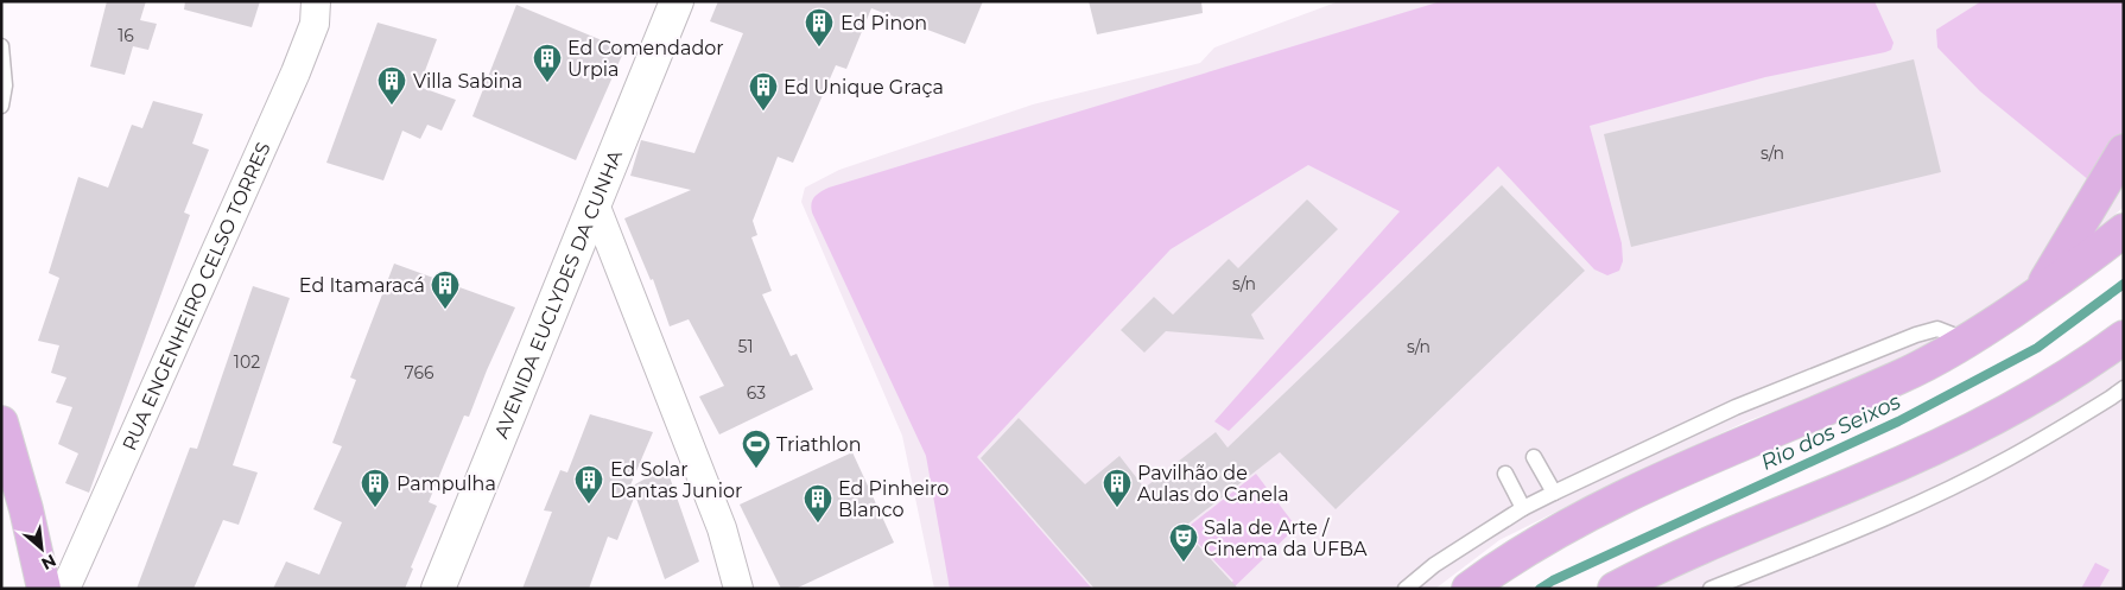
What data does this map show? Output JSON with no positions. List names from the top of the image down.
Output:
{
  "streets": {
    "main road": ["AVENIDA EUCLYDES DA CUNHA"],
    "street": ["RUA ENGENHEIRO CELSO TORRES"]
  },
  "water": ["Rio dos Seixos"],
  "places": {
    "building": [
      "Ed Pinon",
      "Ed Comendador Urpia",
      "Villa Sabina",
      "Ed Unique Graça",
      "Ed Itamaracá",
      "Ed Solar Dantas Junior",
      "Pampulha",
      "Pavilhão de Aulas do Canela",
      "Ed Pinheiro Blanco"
    ],
    "sports": ["Triathlon"],
    "theatre": ["Sala de Arte / Cinema da UFBA"]
  },
  "house_numbers": [
    "16",
    "s/n",
    "s/n",
    "51",
    "s/n",
    "102",
    "766",
    "63"
  ],
  "north": "bottom right"
}
